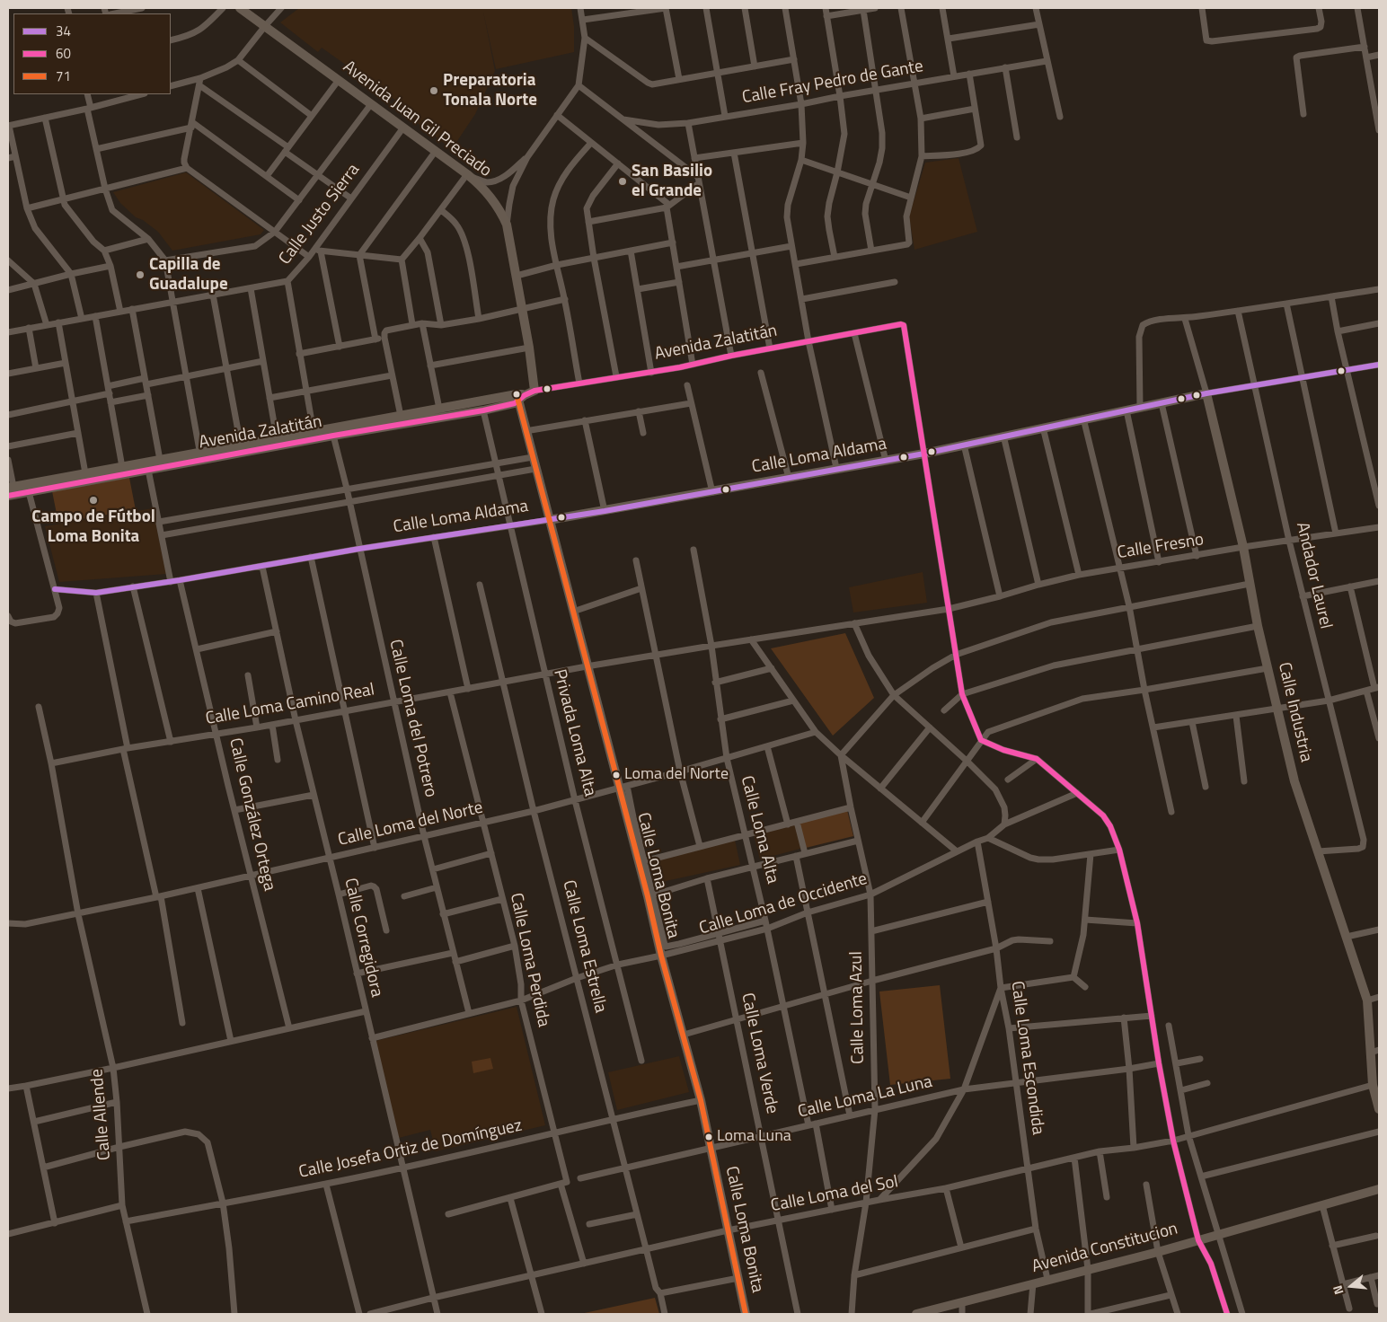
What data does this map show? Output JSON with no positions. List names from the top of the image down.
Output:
{
  "streets": {
    "street": [
      "Calle Fray Pedro de Gante",
      "Avenida Juan Gil Preciado",
      "Calle Justo Sierra",
      "Avenida Zalatitán",
      "Calle Loma Aldama",
      "Calle Fresno",
      "Andador Laurel",
      "Calle Loma Camino Real",
      "Calle Industria",
      "Calle Loma del Potrero",
      "Privada Loma Alta",
      "Calle González Ortega",
      "Calle Loma del Norte",
      "Calle Loma Alta",
      "Calle Loma Bonita",
      "Calle Loma de Occidente",
      "Calle Corregidora",
      "Calle Loma Estrella",
      "Calle Loma Perdida",
      "Calle Loma Azul",
      "Calle Loma Verde",
      "Calle Loma Escondida",
      "Calle Loma La Luna",
      "Calle Allende",
      "Calle Josefa Ortiz de Domínguez",
      "Calle Loma del Sol",
      "Avenida Constitucion"
    ]
  },
  "crossings": [
    ["Avenida Juan Gil Preciado", "Calle Justo Sierra"],
    ["Avenida Juan Gil Preciado", "Avenida Zalatitán"],
    ["Avenida Zalatitán", "Calle Loma Aldama"],
    ["Avenida Zalatitán", "Calle Loma del Potrero"],
    ["Avenida Zalatitán", "Privada Loma Alta"],
    ["Avenida Zalatitán", "Calle Loma Bonita"],
    ["Calle Loma Aldama", "Calle Industria"],
    ["Calle Loma Aldama", "Calle Loma del Potrero"],
    ["Calle Loma Aldama", "Privada Loma Alta"],
    ["Calle Loma Aldama", "Calle González Ortega"],
    ["Calle Loma Aldama", "Calle Loma Bonita"],
    ["Calle Loma Aldama", "Calle Corregidora"],
    ["Calle Fresno", "Andador Laurel"],
    ["Calle Fresno", "Calle Loma Camino Real"],
    ["Calle Fresno", "Calle Industria"],
    ["Andador Laurel", "Calle Industria"],
    ["Calle Loma Camino Real", "Calle Loma del Potrero"],
    ["Calle Loma Camino Real", "Privada Loma Alta"],
    ["Calle Loma Camino Real", "Calle González Ortega"],
    ["Calle Loma Camino Real", "Calle Loma Alta"],
    ["Calle Loma Camino Real", "Calle Loma Bonita"],
    ["Calle Loma Camino Real", "Calle Corregidora"],
    ["Calle Loma Camino Real", "Calle Loma Estrella"],
    ["Calle Loma Camino Real", "Calle Loma Perdida"],
    ["Calle Loma Camino Real", "Calle Allende"],
    ["Calle Industria", "Calle Loma del Sol"],
    ["Calle Loma del Potrero", "Calle Loma del Norte"],
    ["Calle Loma del Potrero", "Calle Loma de Occidente"],
    ["Privada Loma Alta", "Calle Loma del Norte"],
    ["Privada Loma Alta", "Calle Loma de Occidente"],
    ["Calle González Ortega", "Calle Loma del Norte"],
    ["Calle Loma del Norte", "Calle Loma Alta"],
    ["Calle Loma del Norte", "Calle Loma Bonita"],
    ["Calle Loma del Norte", "Calle Corregidora"],
    ["Calle Loma del Norte", "Calle Loma Estrella"],
    ["Calle Loma del Norte", "Calle Loma Perdida"],
    ["Calle Loma del Norte", "Calle Allende"],
    ["Calle Loma Alta", "Calle Loma de Occidente"],
    ["Calle Loma Alta", "Calle Loma La Luna"],
    ["Calle Loma Alta", "Calle Loma del Sol"],
    ["Calle Loma Bonita", "Calle Loma de Occidente"],
    ["Calle Loma Bonita", "Calle Loma La Luna"],
    ["Calle Loma Bonita", "Calle Josefa Ortiz de Domínguez"],
    ["Calle Loma Bonita", "Calle Loma del Sol"],
    ["Calle Loma de Occidente", "Calle Corregidora"],
    ["Calle Loma de Occidente", "Calle Loma Estrella"],
    ["Calle Loma de Occidente", "Calle Loma Perdida"],
    ["Calle Loma de Occidente", "Calle Loma Azul"],
    ["Calle Loma de Occidente", "Calle Loma Verde"],
    ["Calle Loma de Occidente", "Calle Loma Escondida"],
    ["Calle Corregidora", "Calle Josefa Ortiz de Domínguez"],
    ["Calle Corregidora", "Calle Loma del Sol"],
    ["Calle Loma Estrella", "Calle Loma La Luna"],
    ["Calle Loma Estrella", "Calle Josefa Ortiz de Domínguez"],
    ["Calle Loma Estrella", "Calle Loma del Sol"],
    ["Calle Loma Perdida", "Calle Josefa Ortiz de Domínguez"],
    ["Calle Loma Perdida", "Calle Loma del Sol"],
    ["Calle Loma Azul", "Calle Loma La Luna"],
    ["Calle Loma Azul", "Calle Loma del Sol"],
    ["Calle Loma Verde", "Calle Loma La Luna"],
    ["Calle Loma Verde", "Calle Loma del Sol"],
    ["Calle Loma Escondida", "Calle Loma La Luna"],
    ["Calle Loma Escondida", "Calle Loma del Sol"],
    ["Calle Loma Escondida", "Avenida Constitucion"],
    ["Calle Allende", "Calle Josefa Ortiz de Domínguez"]
  ],
  "places": [
    "Preparatoria Tonala Norte",
    "San Basilio el Grande",
    "Capilla de Guadalupe",
    "Campo de Fútbol Loma Bonita",
    "Loma del Norte",
    "Loma Luna"
  ],
  "lines": ["transit line 60", "transit line 34", "transit line 71"],
  "legend": ["34", "60", "71"],
  "north": "left"
}
